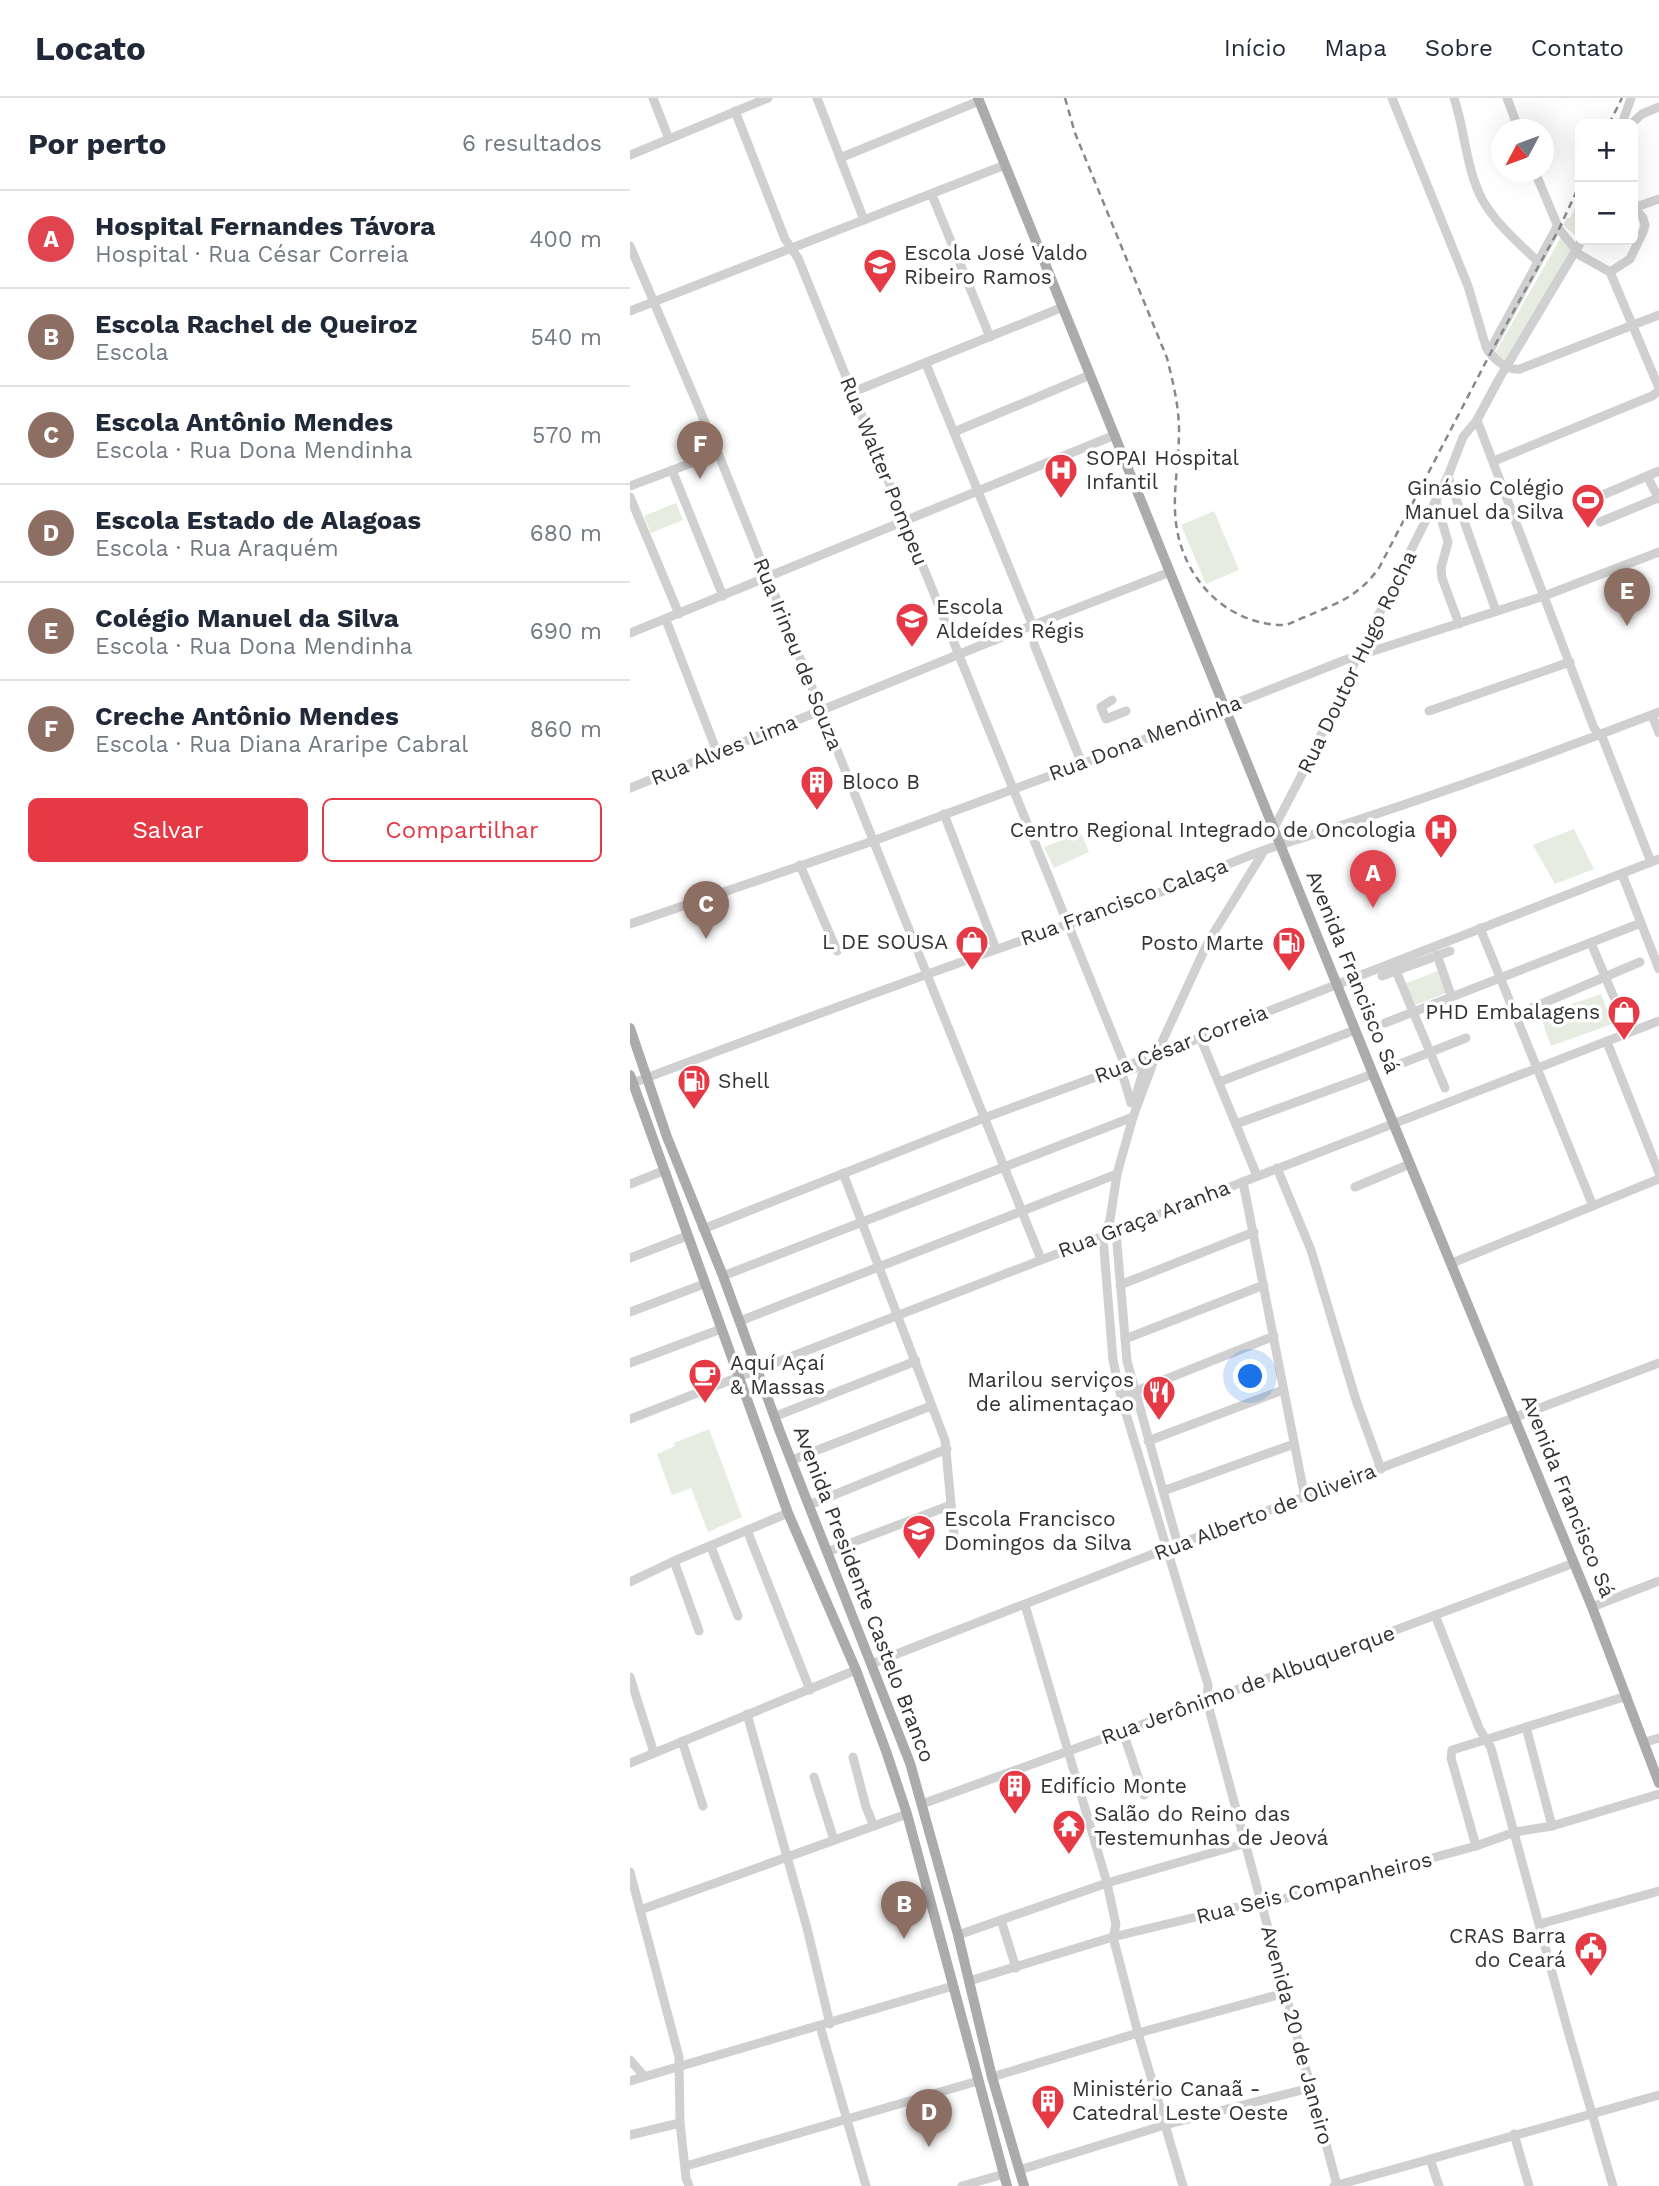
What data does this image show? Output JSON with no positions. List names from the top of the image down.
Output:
{
  "streets": {
    "main road": ["Avenida Francisco Sá", "Avenida Presidente Castelo Branco"],
    "street": [
      "Rua Walter Pompeu",
      "Rua Irineu de Souza",
      "Rua Doutor Hugo Rocha",
      "Rua Dona Mendinha",
      "Rua Alves Lima",
      "Rua Francisco Calaça",
      "Rua César Correia",
      "Rua Graça Aranha",
      "Rua Alberto de Oliveira",
      "Rua Jerônimo de Albuquerque",
      "Rua Seis Companheiros",
      "Avenida 20 de Janeiro"
    ]
  },
  "crossings": [
    ["Rua Walter Pompeu", "Rua Dona Mendinha"],
    ["Rua Walter Pompeu", "Rua Alves Lima"],
    ["Rua Walter Pompeu", "Rua Francisco Calaça"],
    ["Rua Walter Pompeu", "Rua César Correia"],
    ["Rua Irineu de Souza", "Rua Dona Mendinha"],
    ["Rua Irineu de Souza", "Rua Alves Lima"],
    ["Rua Irineu de Souza", "Rua Francisco Calaça"],
    ["Rua Irineu de Souza", "Rua César Correia"],
    ["Rua Irineu de Souza", "Rua Graça Aranha"],
    ["Rua Doutor Hugo Rocha", "Rua Dona Mendinha"],
    ["Rua Doutor Hugo Rocha", "Avenida Francisco Sá"],
    ["Rua Dona Mendinha", "Avenida Francisco Sá"],
    ["Rua Alves Lima", "Avenida Francisco Sá"],
    ["Rua Francisco Calaça", "Avenida Francisco Sá"],
    ["Rua Francisco Calaça", "Avenida Presidente Castelo Branco"],
    ["Rua Francisco Calaça", "Avenida 20 de Janeiro"],
    ["Avenida Francisco Sá", "Rua César Correia"],
    ["Avenida Francisco Sá", "Rua Graça Aranha"],
    ["Avenida Francisco Sá", "Rua Alberto de Oliveira"],
    ["Avenida Francisco Sá", "Rua Jerônimo de Albuquerque"],
    ["Rua César Correia", "Avenida Presidente Castelo Branco"],
    ["Rua César Correia", "Avenida 20 de Janeiro"],
    ["Rua Graça Aranha", "Avenida Presidente Castelo Branco"],
    ["Rua Graça Aranha", "Avenida 20 de Janeiro"],
    ["Rua Alberto de Oliveira", "Avenida Presidente Castelo Branco"],
    ["Rua Alberto de Oliveira", "Avenida 20 de Janeiro"],
    ["Avenida Presidente Castelo Branco", "Rua Jerônimo de Albuquerque"],
    ["Avenida Presidente Castelo Branco", "Rua Seis Companheiros"],
    ["Rua Jerônimo de Albuquerque", "Avenida 20 de Janeiro"],
    ["Rua Seis Companheiros", "Avenida 20 de Janeiro"]
  ],
  "places": {
    "school or university": ["Escola José Valdo Ribeiro Ramos", "Escola Aldeídes Régis", "Escola Francisco Domingos da Silva"],
    "hospital": ["SOPAI Hospital Infantil", "Centro Regional Integrado de Oncologia"],
    "sports": ["Ginásio Colégio Manuel da Silva"],
    "building": ["Bloco B", "Edifício Monte", "Ministério Canaã - Catedral Leste Oeste"],
    "shop": ["L DE SOUSA", "PHD Embalagens"],
    "fuel station": ["Posto Marte", "Shell"],
    "cafe": ["Aquí Açaí & Massas"],
    "restaurant": ["Marilou serviços de alimentaçao"],
    "temple": ["Salão do Reino das Testemunhas de Jeová"],
    "public building": ["CRAS Barra do Ceará"]
  },
  "north": "bottom left",
  "page": {
    "header": "Locato",
    "nav": [
      "Início",
      "Mapa",
      "Sobre",
      "Contato"
    ],
    "heading": ["Por perto", "6 resultados"],
    "map_buttons": ["+", "−"],
    "list": [
      {
        "mark": "A",
        "name": "Hospital Fernandes Távora",
        "note": "Hospital · Rua César Correia",
        "value": "400 m"
      },
      {
        "mark": "B",
        "name": "Escola Rachel de Queiroz",
        "note": "Escola",
        "value": "540 m"
      },
      {
        "mark": "C",
        "name": "Escola Antônio Mendes",
        "note": "Escola · Rua Dona Mendinha",
        "value": "570 m"
      },
      {
        "mark": "D",
        "name": "Escola Estado de Alagoas",
        "note": "Escola · Rua Araquém",
        "value": "680 m"
      },
      {
        "mark": "E",
        "name": "Colégio Manuel da Silva",
        "note": "Escola · Rua Dona Mendinha",
        "value": "690 m"
      },
      {
        "mark": "F",
        "name": "Creche Antônio Mendes",
        "note": "Escola · Rua Diana Araripe Cabral",
        "value": "860 m"
      }
    ],
    "pins": [
      "F",
      "E",
      "A",
      "C",
      "B",
      "D"
    ],
    "buttons": ["Salvar", "Compartilhar"]
  }
}
